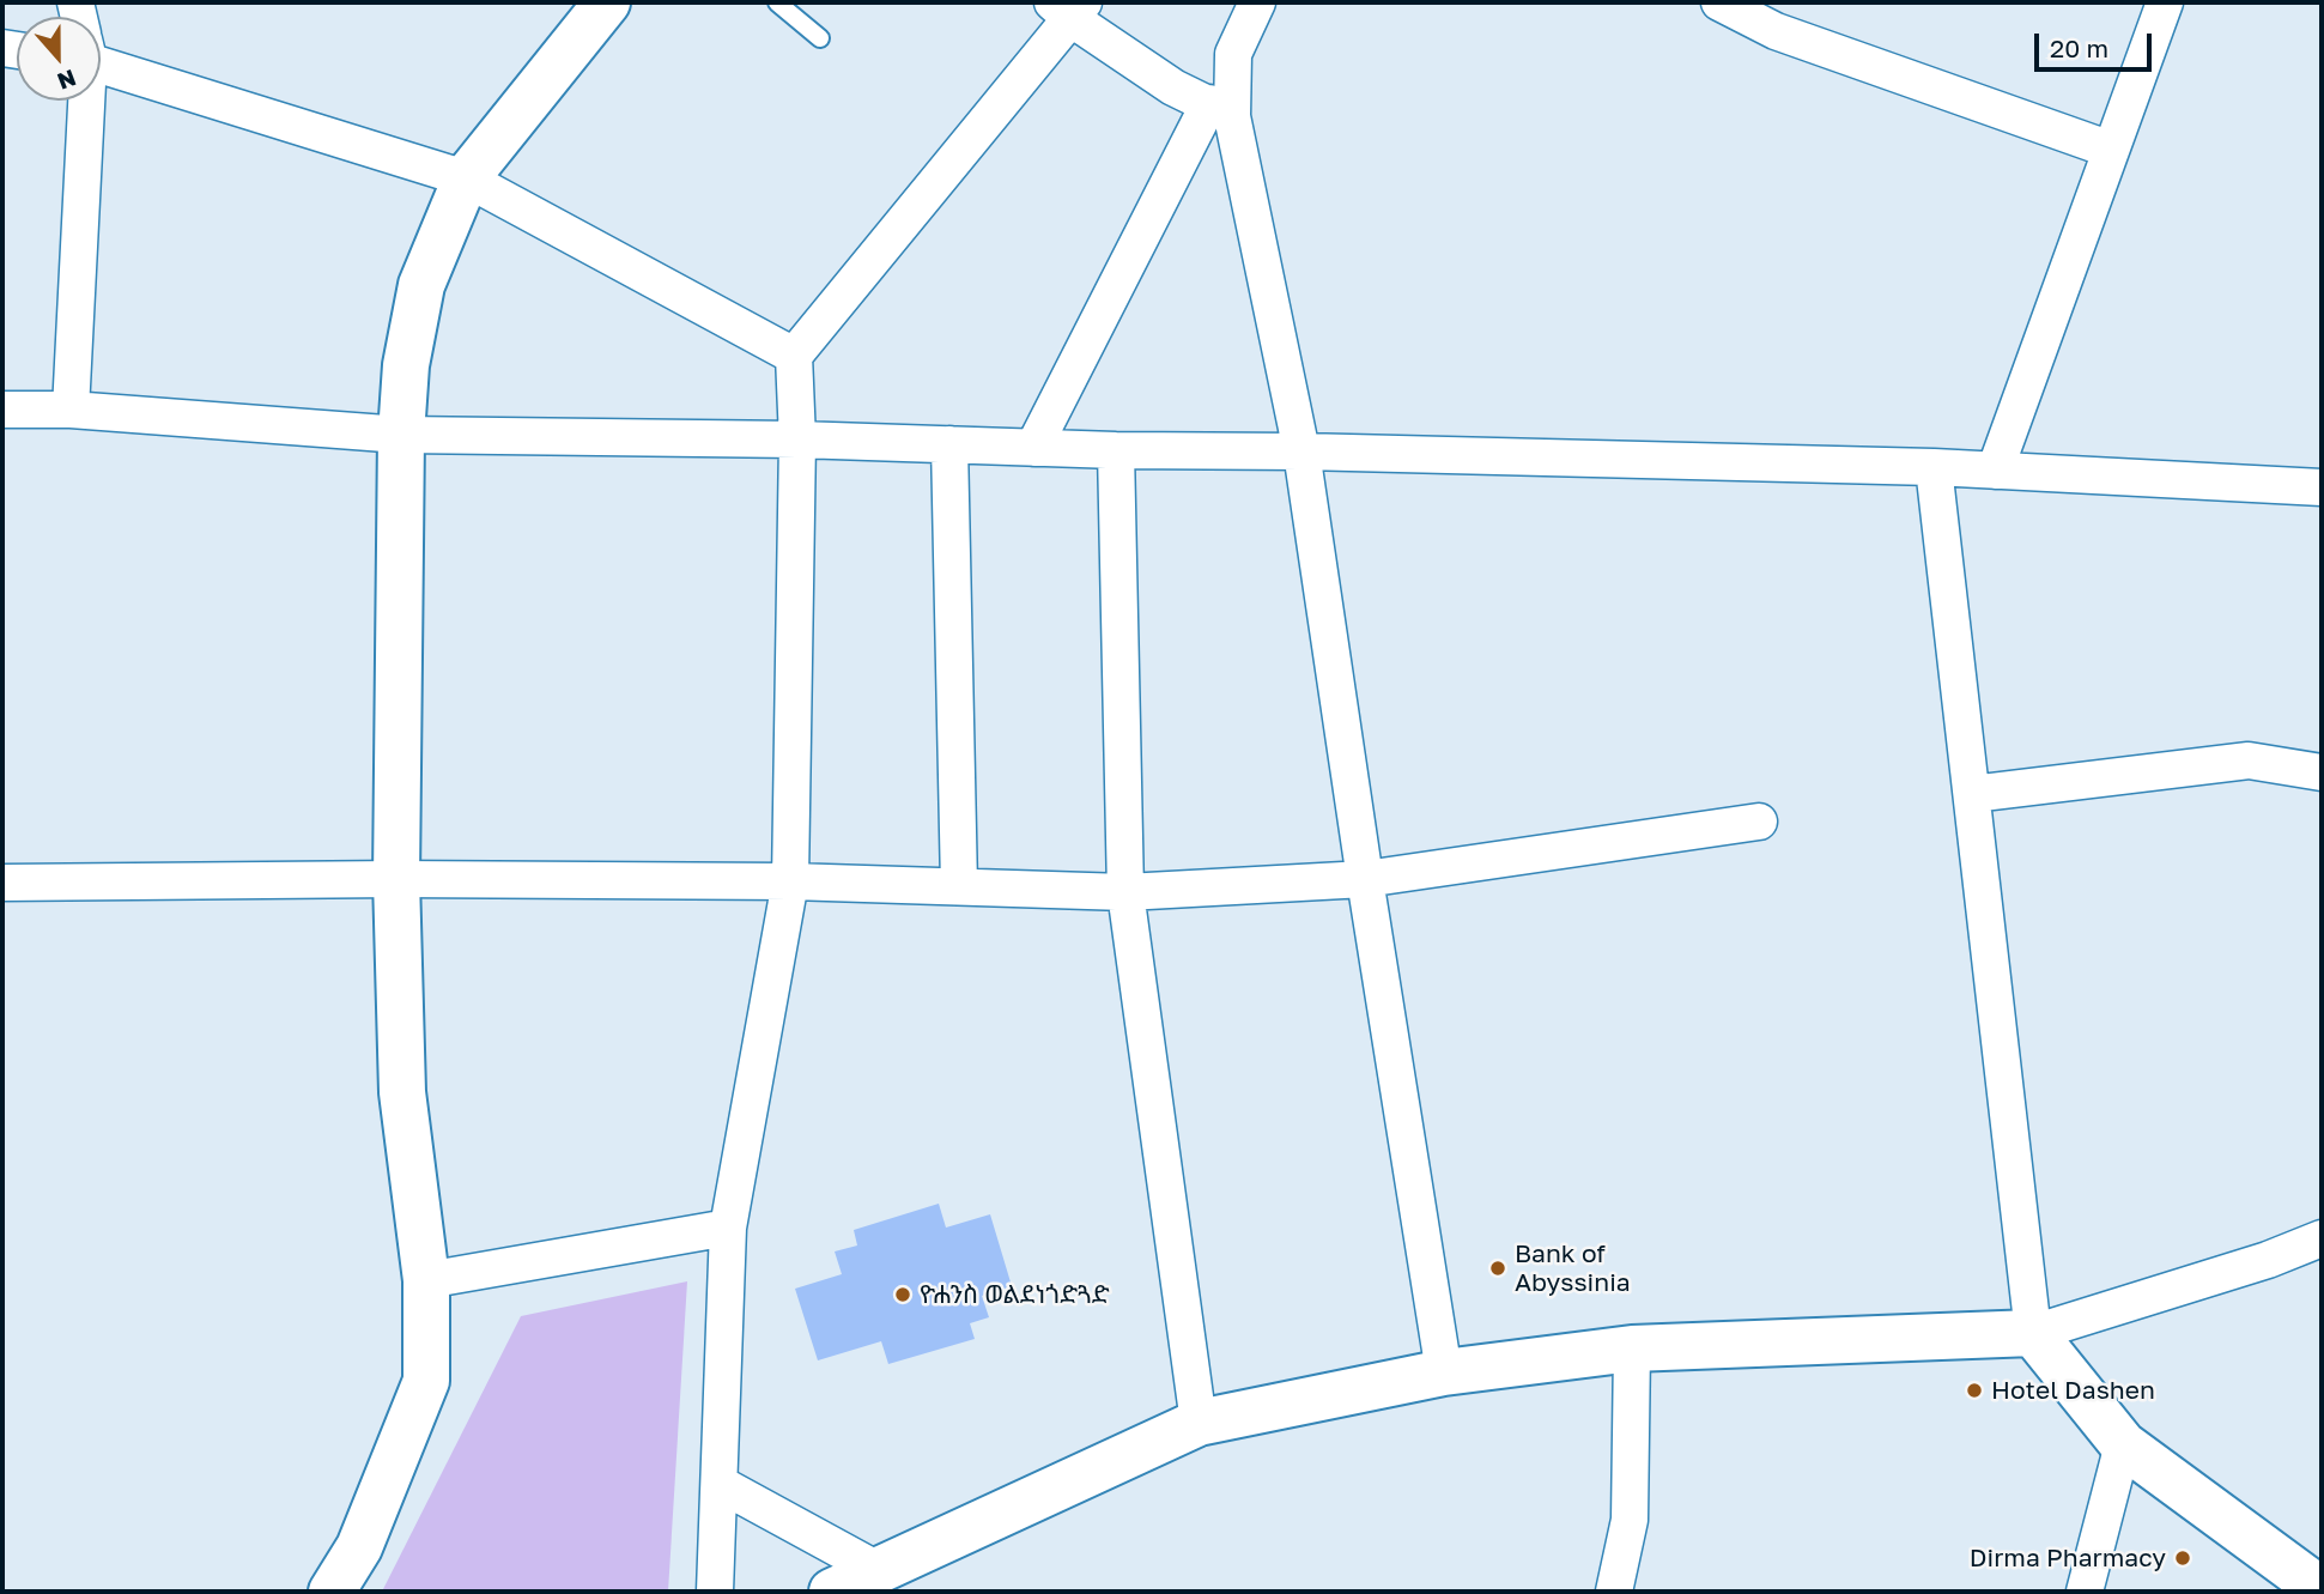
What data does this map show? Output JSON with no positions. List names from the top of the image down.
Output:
{
  "places": [
    "Bank of Abyssinia",
    "ዮሐንስ ወልደነጎድጓድ",
    "Hotel Dashen",
    "Dirma Pharmacy"
  ],
  "scale_bar": "20 m",
  "north": "bottom"
}
